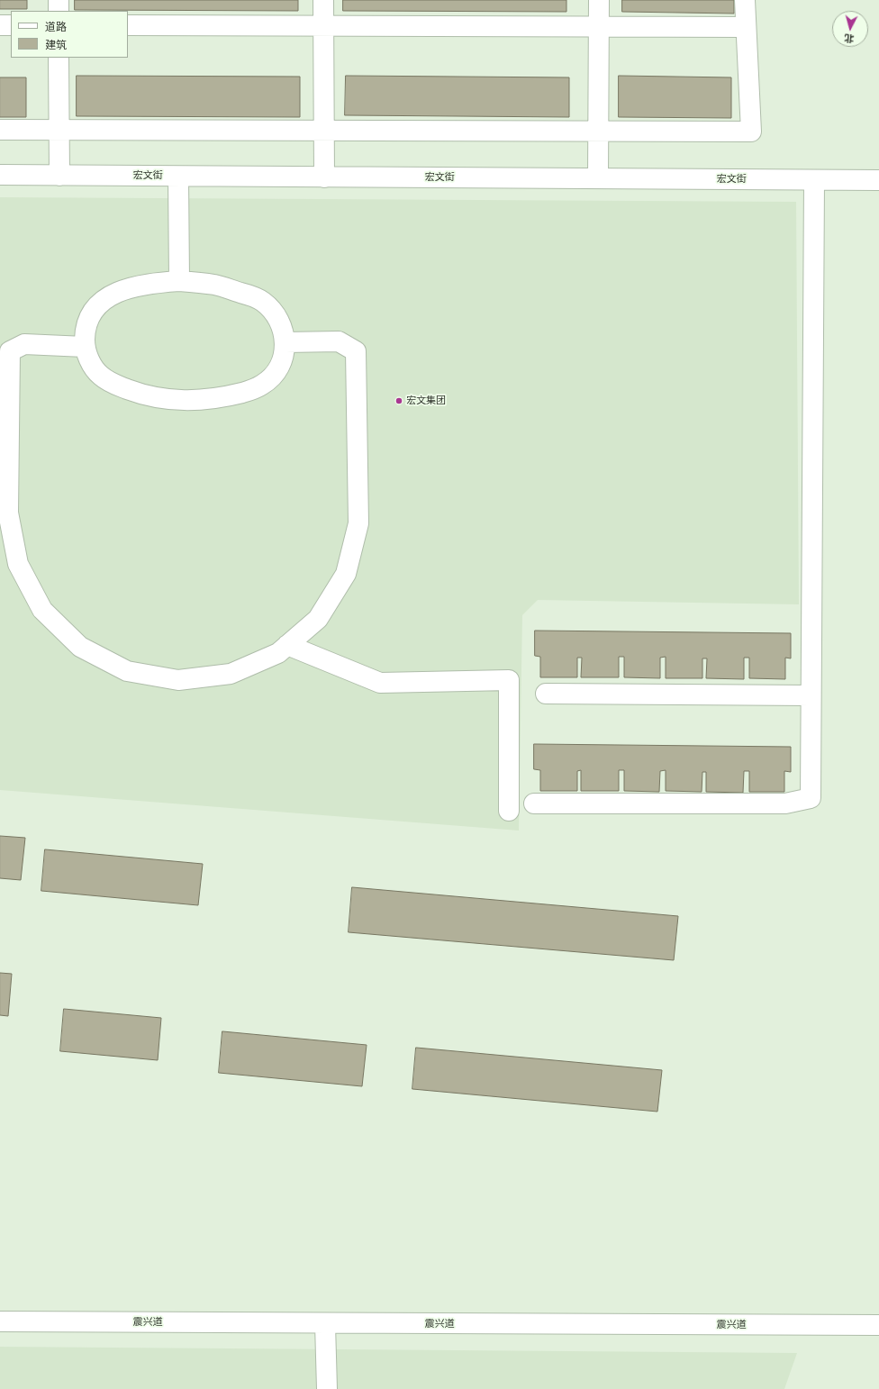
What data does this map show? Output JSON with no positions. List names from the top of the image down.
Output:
{
  "streets": {
    "street": ["宏文街", "震兴道"]
  },
  "places": ["宏文集团"],
  "legend": ["道路", "建筑"],
  "north": "bottom"
}
